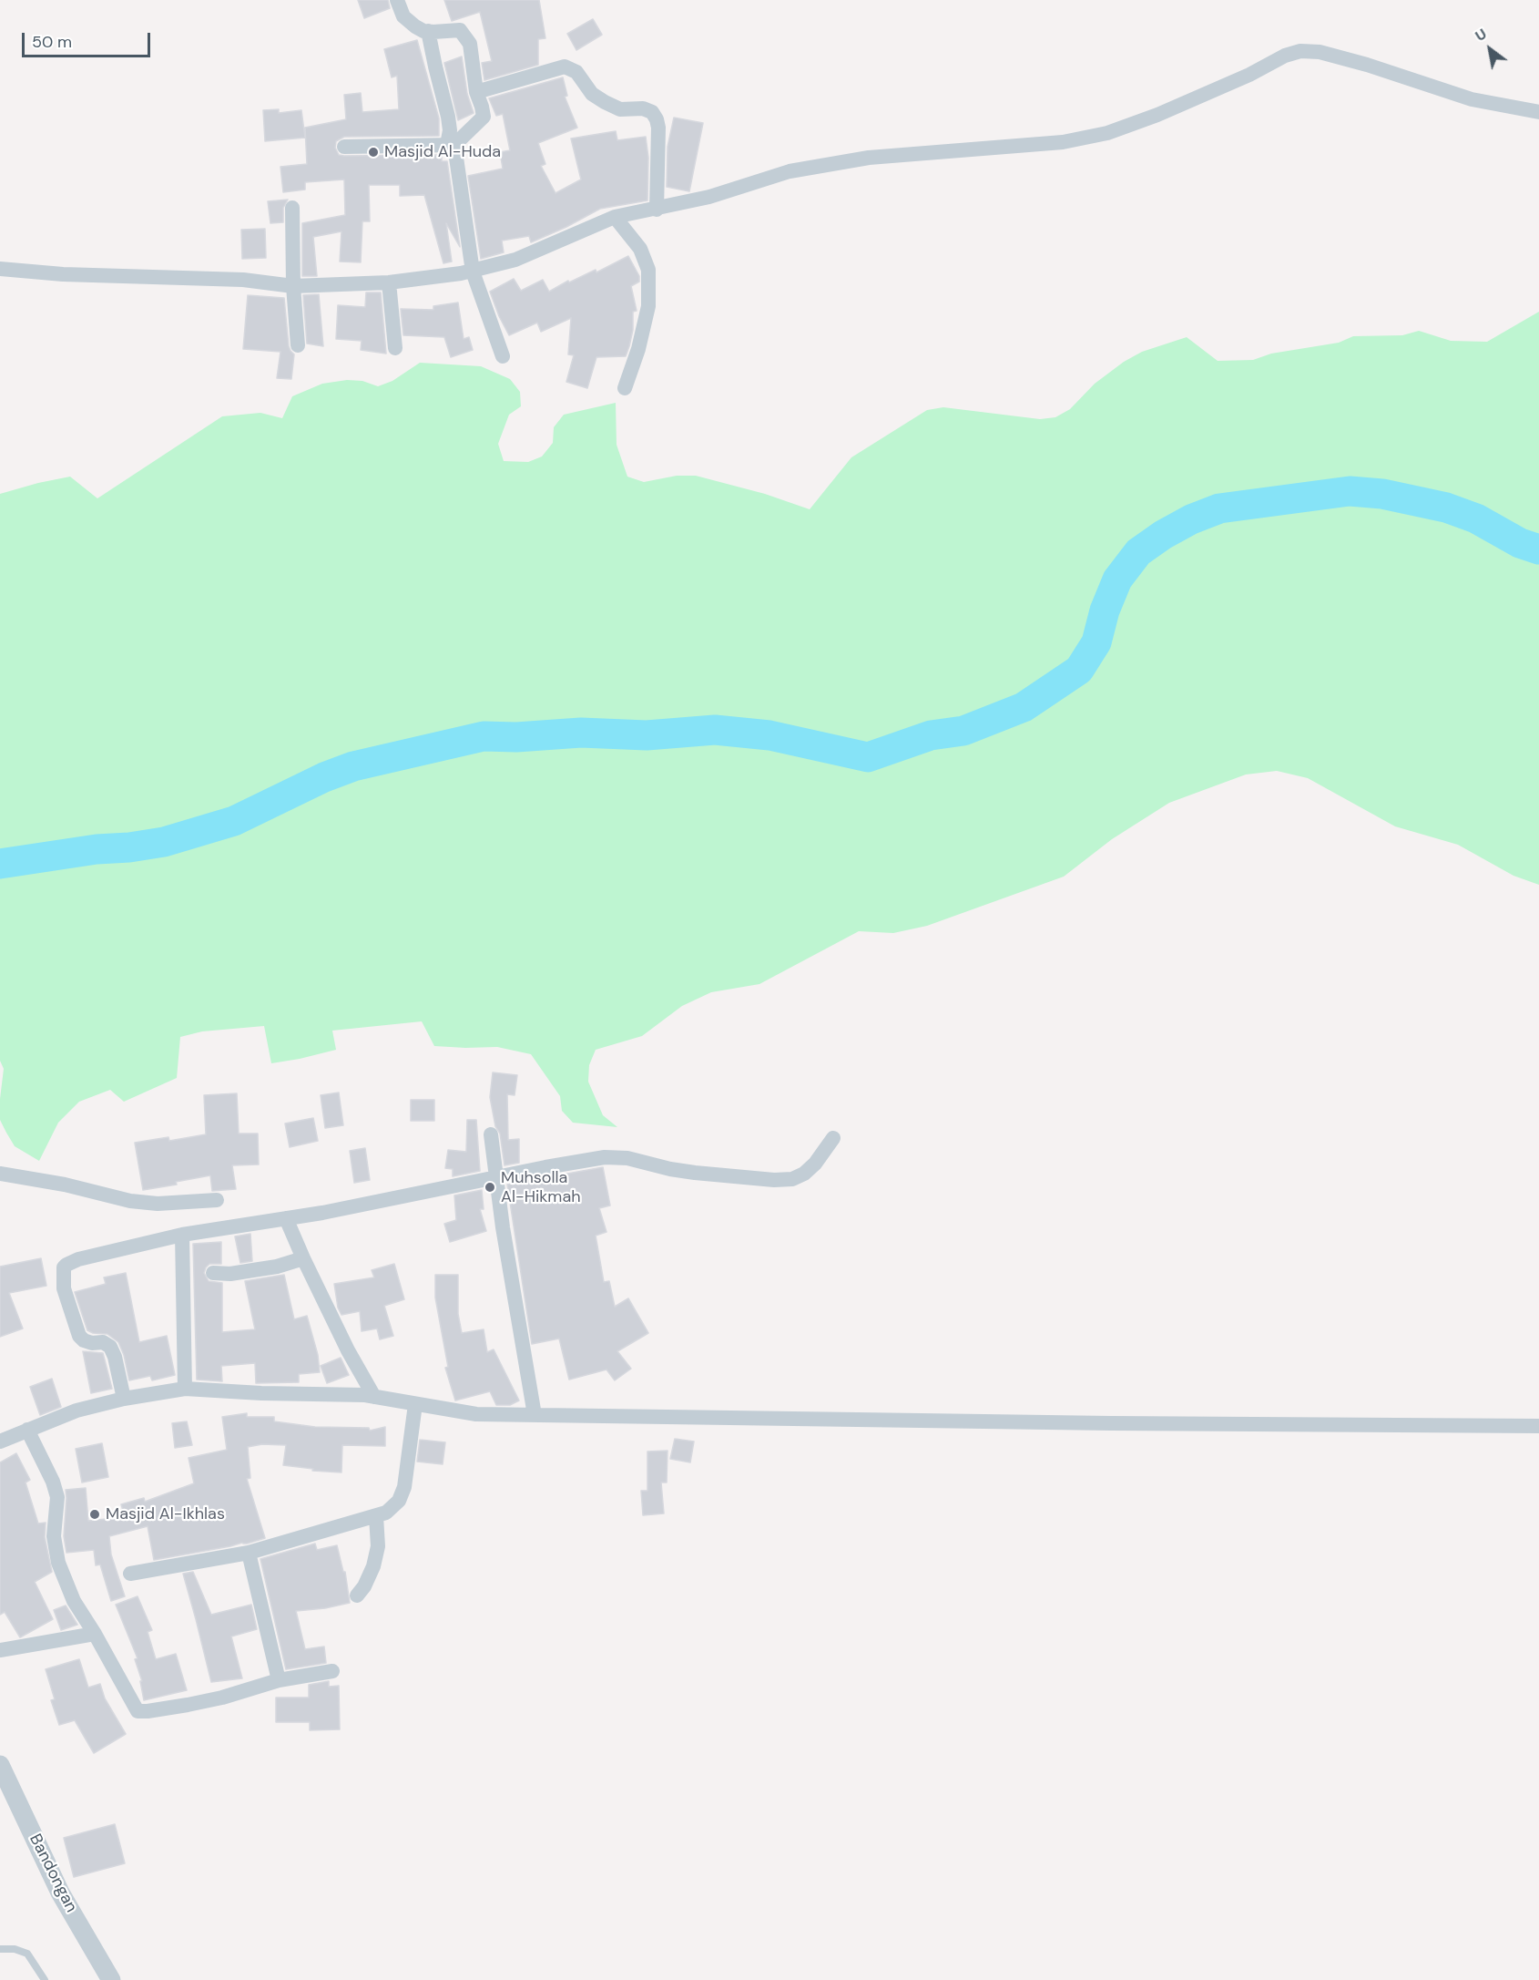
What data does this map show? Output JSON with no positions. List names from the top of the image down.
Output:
{
  "streets": {
    "street": ["Bandongan"]
  },
  "places": ["Masjid Al-Huda", "Muhsolla Al-Hikmah", "Masjid Al-Ikhlas"],
  "scale_bar": "50 m",
  "north": "top left"
}
